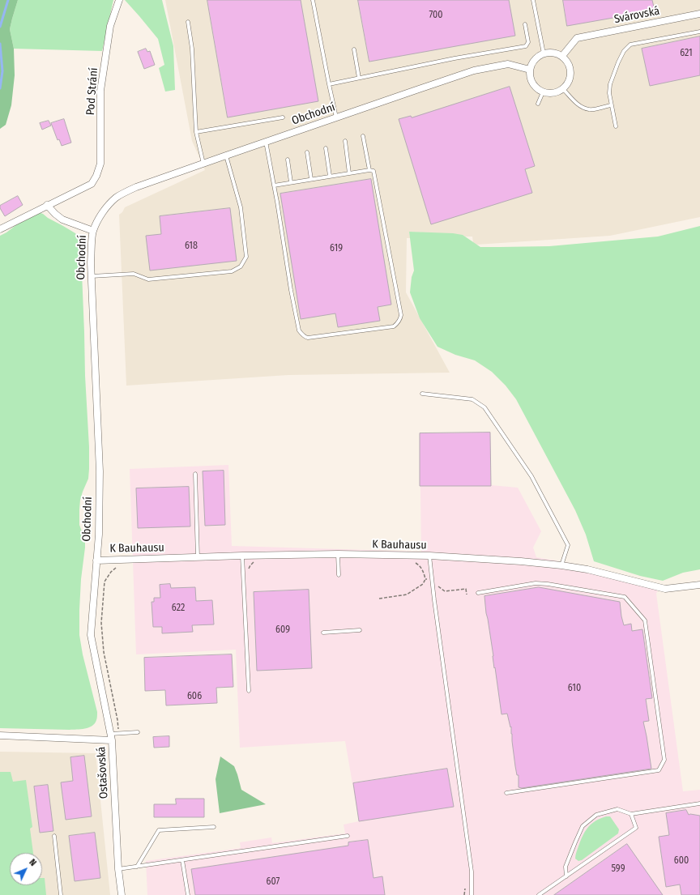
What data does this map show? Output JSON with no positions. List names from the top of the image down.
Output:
{
  "streets": {
    "street": [
      "Svárovská",
      "Pod Strání",
      "Obchodní",
      "K Bauhausu",
      "Ostašovská"
    ]
  },
  "crossings": [
    ["Svárovská", "Obchodní"],
    ["Obchodní", "K Bauhausu"],
    ["Obchodní", "Ostašovská"]
  ],
  "house_numbers": [
    "700",
    "621",
    "618",
    "619",
    "622",
    "609",
    "610",
    "606",
    "600",
    "599",
    "607"
  ],
  "north": "top right"
}
